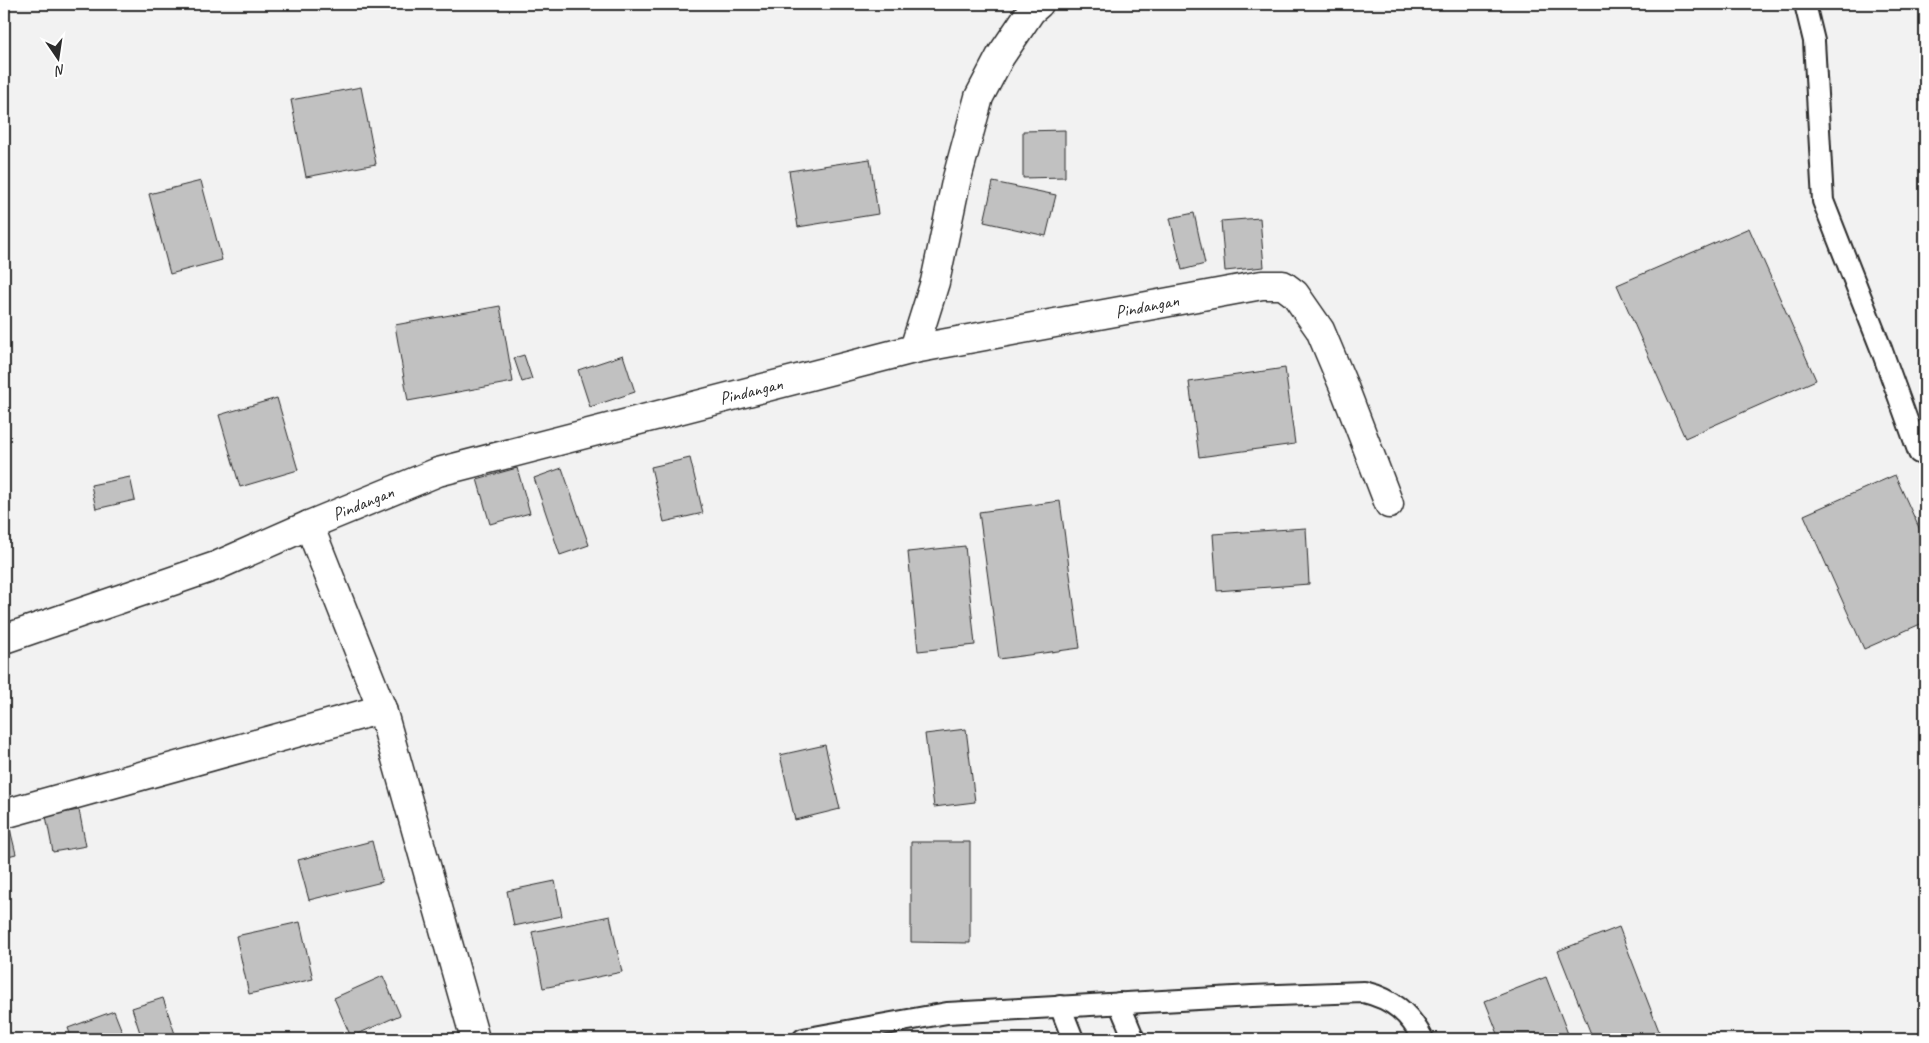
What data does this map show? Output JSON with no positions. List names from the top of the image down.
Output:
{
  "streets": {
    "street": ["Pindangan"]
  },
  "north": "bottom"
}
